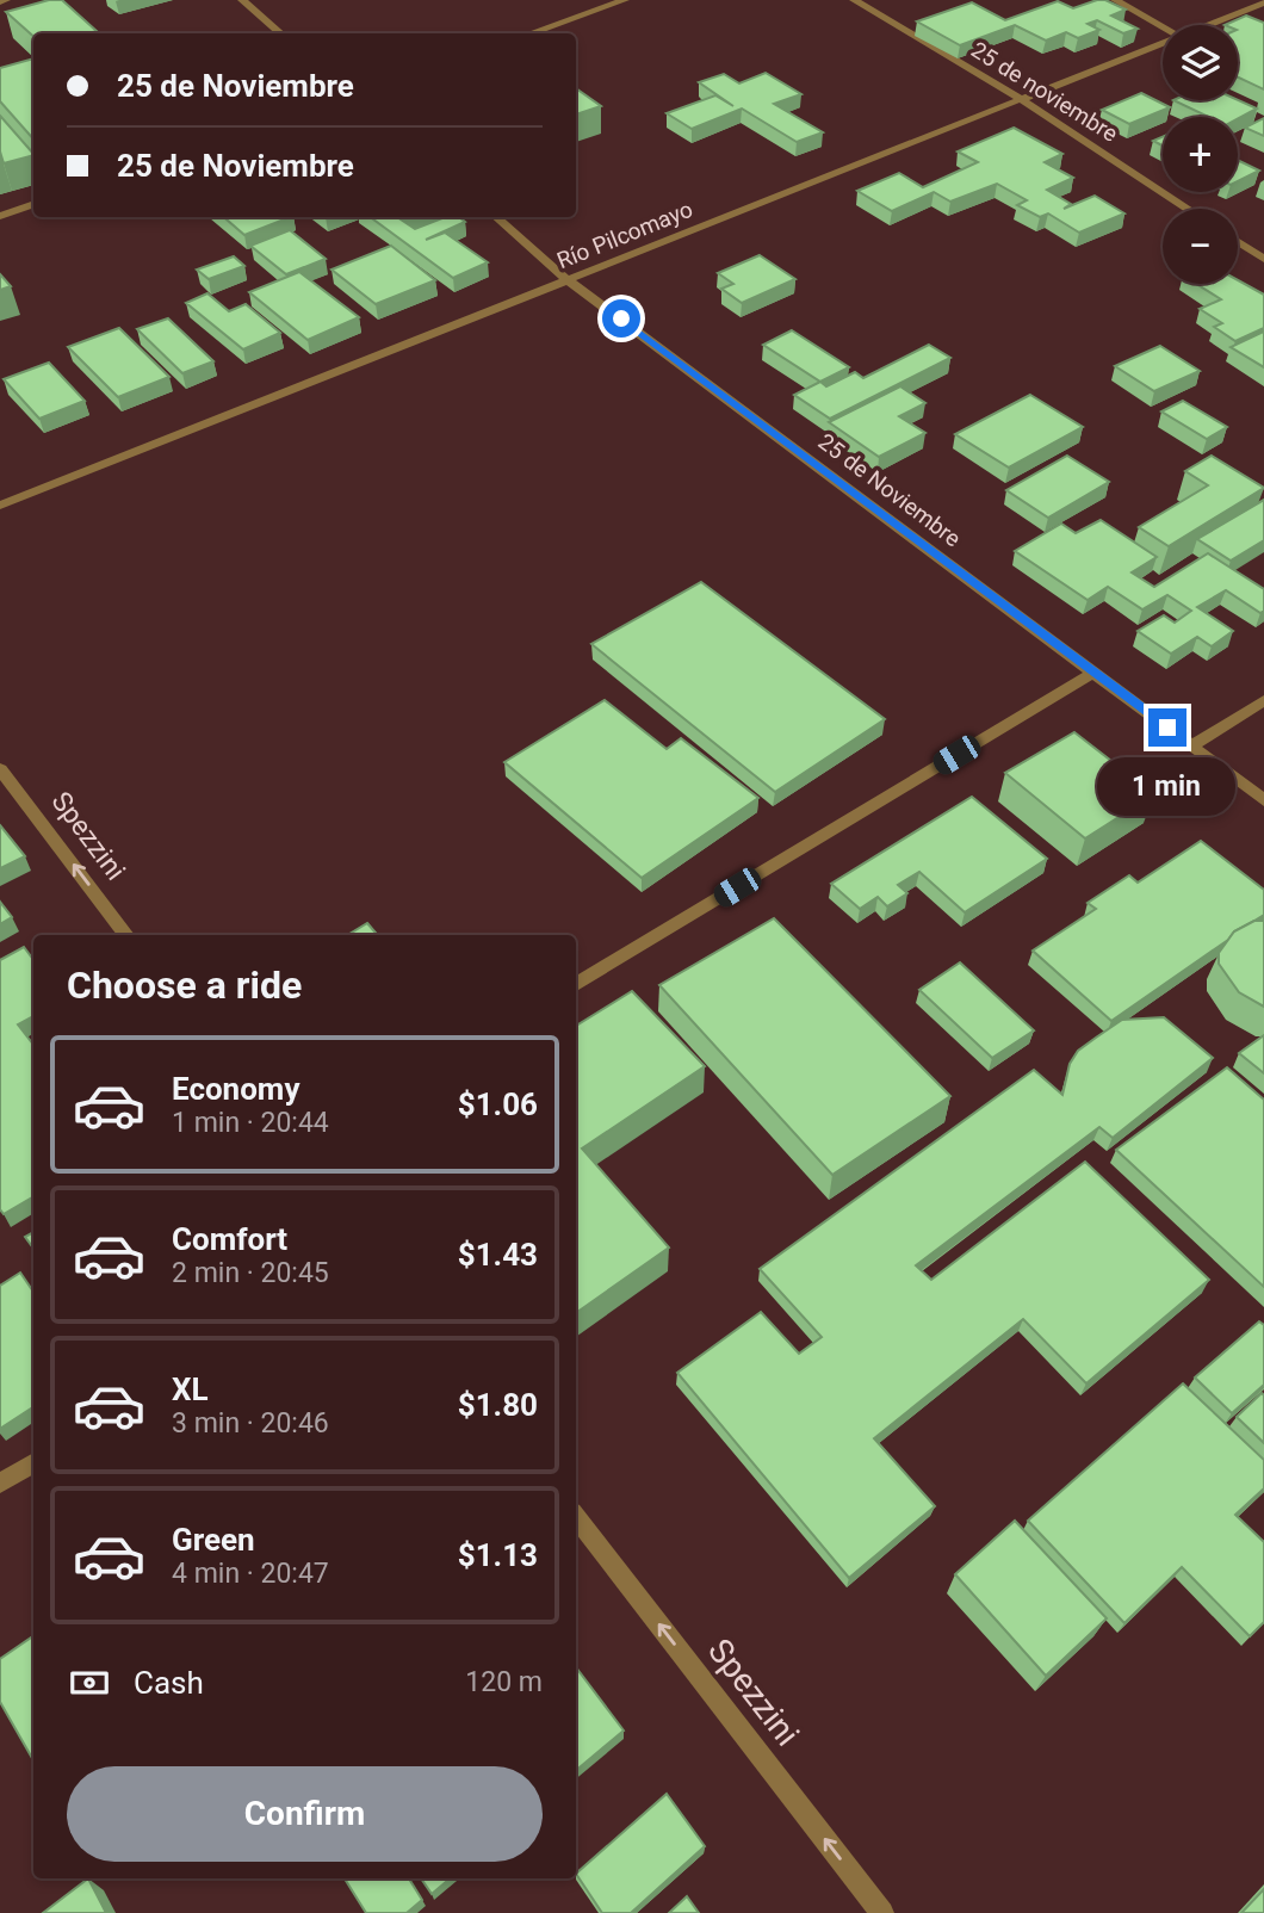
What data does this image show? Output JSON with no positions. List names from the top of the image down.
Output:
{
  "streets": {
    "street": [
      "25 de noviembre",
      "Río Pilcomayo",
      "25 de Noviembre",
      "Spezzini"
    ]
  },
  "crossings": [
    ["25 de noviembre", "Río Pilcomayo"],
    ["Río Pilcomayo", "25 de Noviembre"]
  ],
  "one_way": ["Spezzini"],
  "page": {
    "map_buttons": ["+", "−"],
    "banner": ["25 de Noviembre", "25 de Noviembre"],
    "bubble": "1 min",
    "heading": "Choose a ride",
    "list": [
      {
        "name": "Economy",
        "note": "1 min · 20:44",
        "value": "$1.06"
      },
      {
        "name": "Comfort",
        "note": "2 min · 20:45",
        "value": "$1.43"
      },
      {
        "name": "XL",
        "note": "3 min · 20:46",
        "value": "$1.80"
      },
      {
        "name": "Green",
        "note": "4 min · 20:47",
        "value": "$1.13"
      }
    ],
    "pay": ["Cash", "120 m"],
    "buttons": "Confirm"
  }
}
